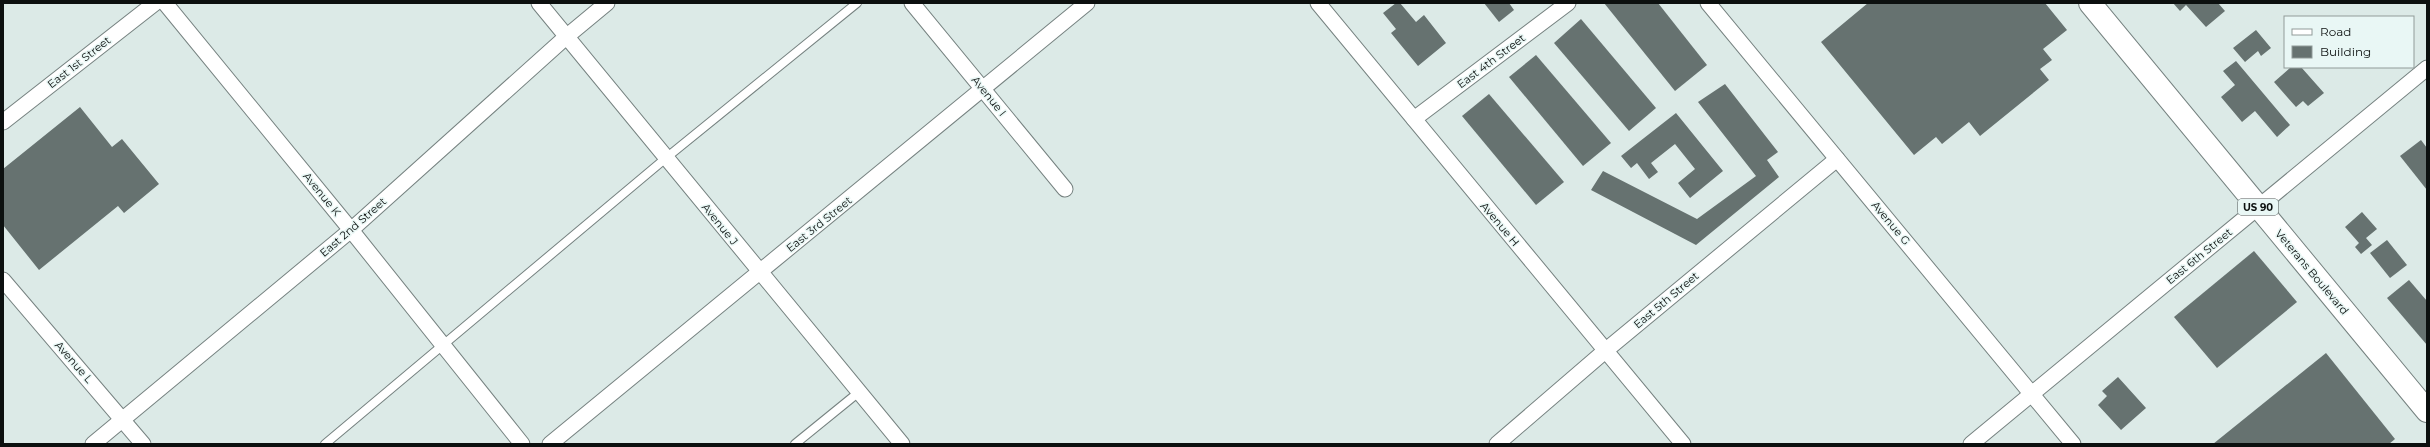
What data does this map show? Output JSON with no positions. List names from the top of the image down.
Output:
{
  "streets": {
    "main road": ["US 90", "Veterans Boulevard"],
    "street": [
      "East 4th Street",
      "East 1st Street",
      "Avenue I",
      "Avenue K",
      "Avenue G",
      "Avenue J",
      "East 3rd Street",
      "Avenue H",
      "East 2nd Street",
      "East 6th Street",
      "East 5th Street",
      "Avenue L"
    ]
  },
  "crossings": [
    ["East 4th Street", "Avenue H"],
    ["Avenue I", "East 3rd Street"],
    ["Avenue K", "East 2nd Street"],
    ["Avenue G", "East 6th Street"],
    ["Avenue G", "East 5th Street"],
    ["Avenue J", "East 3rd Street"],
    ["Avenue J", "East 2nd Street"],
    ["Avenue H", "East 5th Street"],
    ["East 2nd Street", "Avenue L"],
    ["East 6th Street", "Veterans Boulevard"]
  ],
  "legend": ["Road", "Building"]
}
